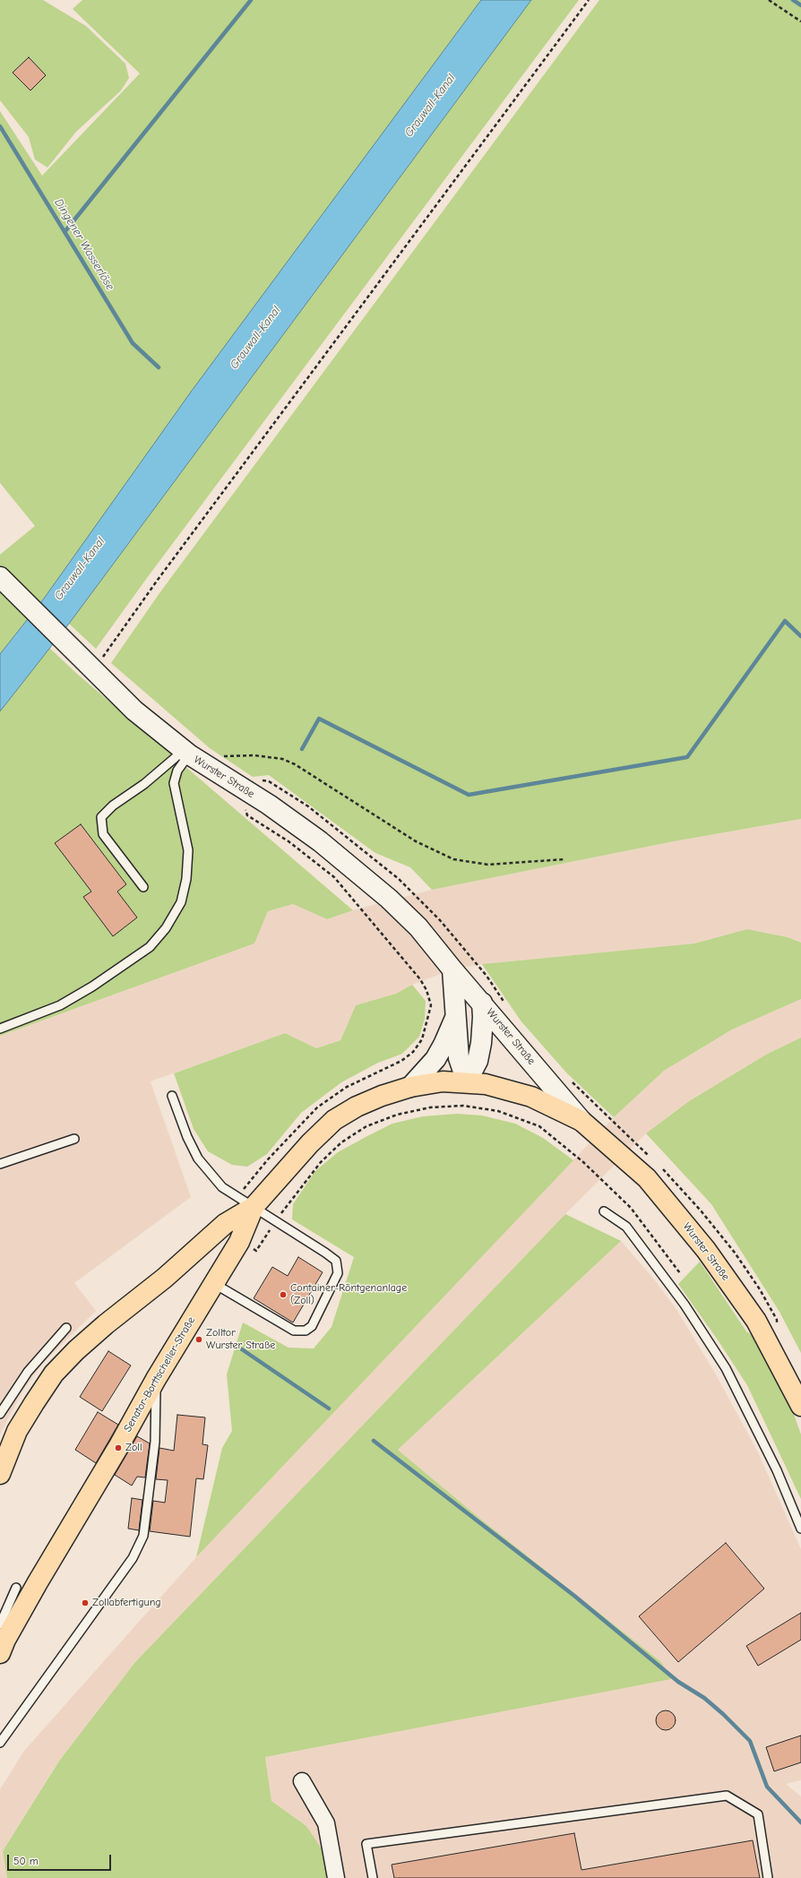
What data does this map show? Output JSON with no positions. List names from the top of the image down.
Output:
{
  "streets": {
    "main road": ["Wurster Straße", "Senator-Borttscheller-Straße"]
  },
  "crossings": [
    ["Wurster Straße", "Senator-Borttscheller-Straße"]
  ],
  "water": ["Grauwall-Kanal", "Dingener Wasserlöse"],
  "places": [
    "Container-Röntgenanlage (Zoll)",
    "Zolltor Wurster Straße",
    "Zoll",
    "Zollabfertigung"
  ],
  "scale_bar": "50 m"
}
